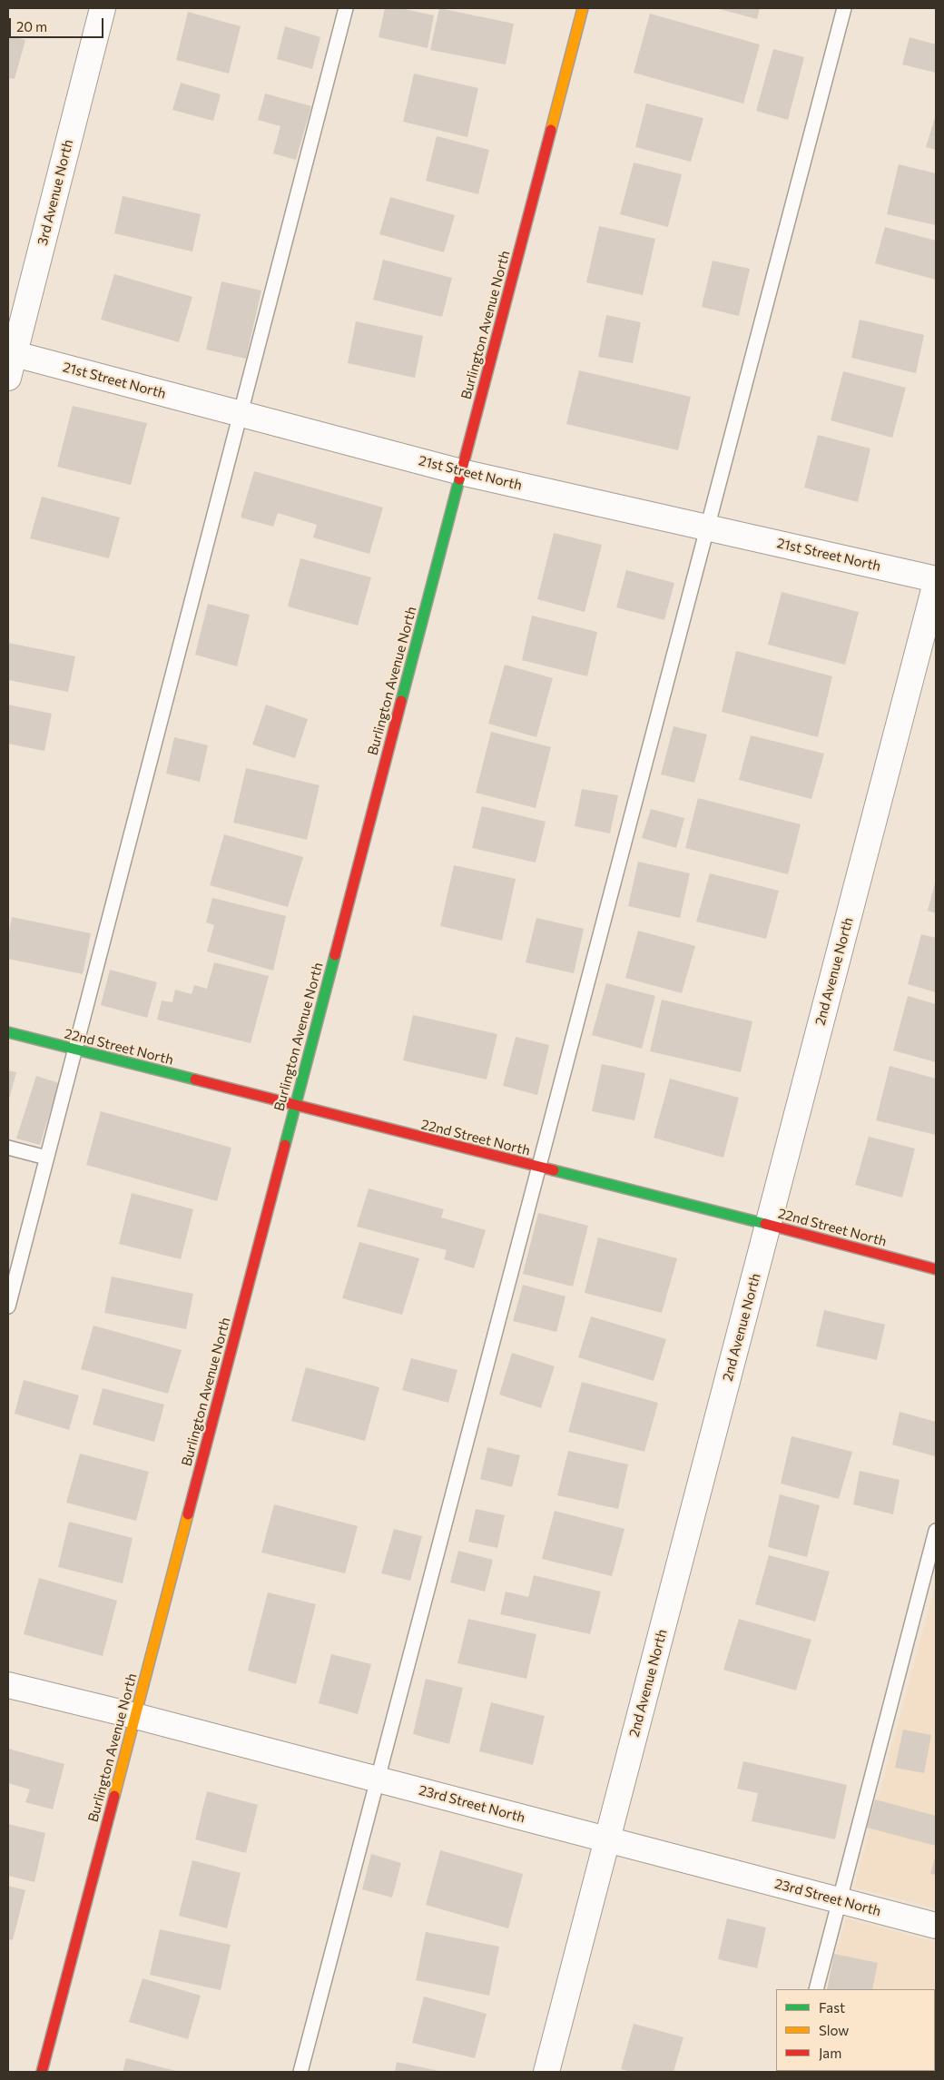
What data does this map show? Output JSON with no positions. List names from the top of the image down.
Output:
{
  "streets": {
    "street": [
      "3rd Avenue North",
      "Burlington Avenue North",
      "21st Street North",
      "2nd Avenue North",
      "22nd Street North",
      "23rd Street North"
    ]
  },
  "crossings": [
    ["3rd Avenue North", "21st Street North"],
    ["Burlington Avenue North", "21st Street North"],
    ["Burlington Avenue North", "22nd Street North"],
    ["Burlington Avenue North", "23rd Street North"],
    ["2nd Avenue North", "22nd Street North"],
    ["2nd Avenue North", "23rd Street North"]
  ],
  "legend": ["Fast", "Slow", "Jam"],
  "scale_bar": "20 m"
}
